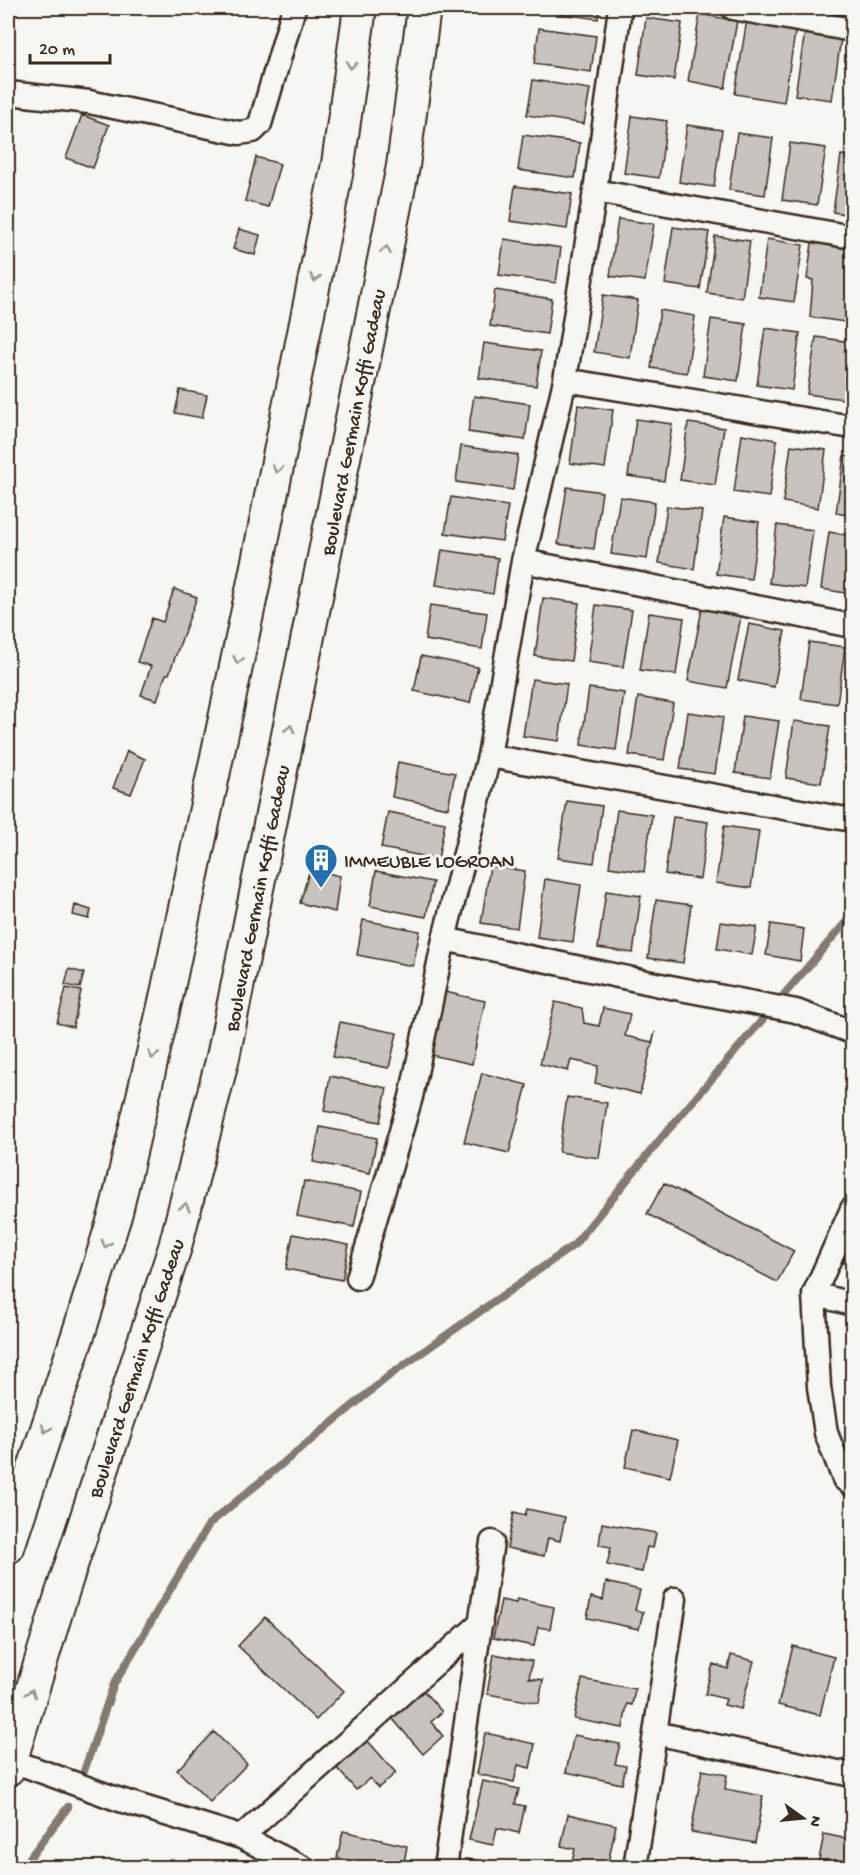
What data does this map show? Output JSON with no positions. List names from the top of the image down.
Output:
{
  "streets": {
    "main road": ["Boulevard Germain Koffi Gadeau"]
  },
  "places": {
    "building": ["IMMEUBLE LOGROAN"]
  },
  "scale_bar": "20 m",
  "north": "right"
}
